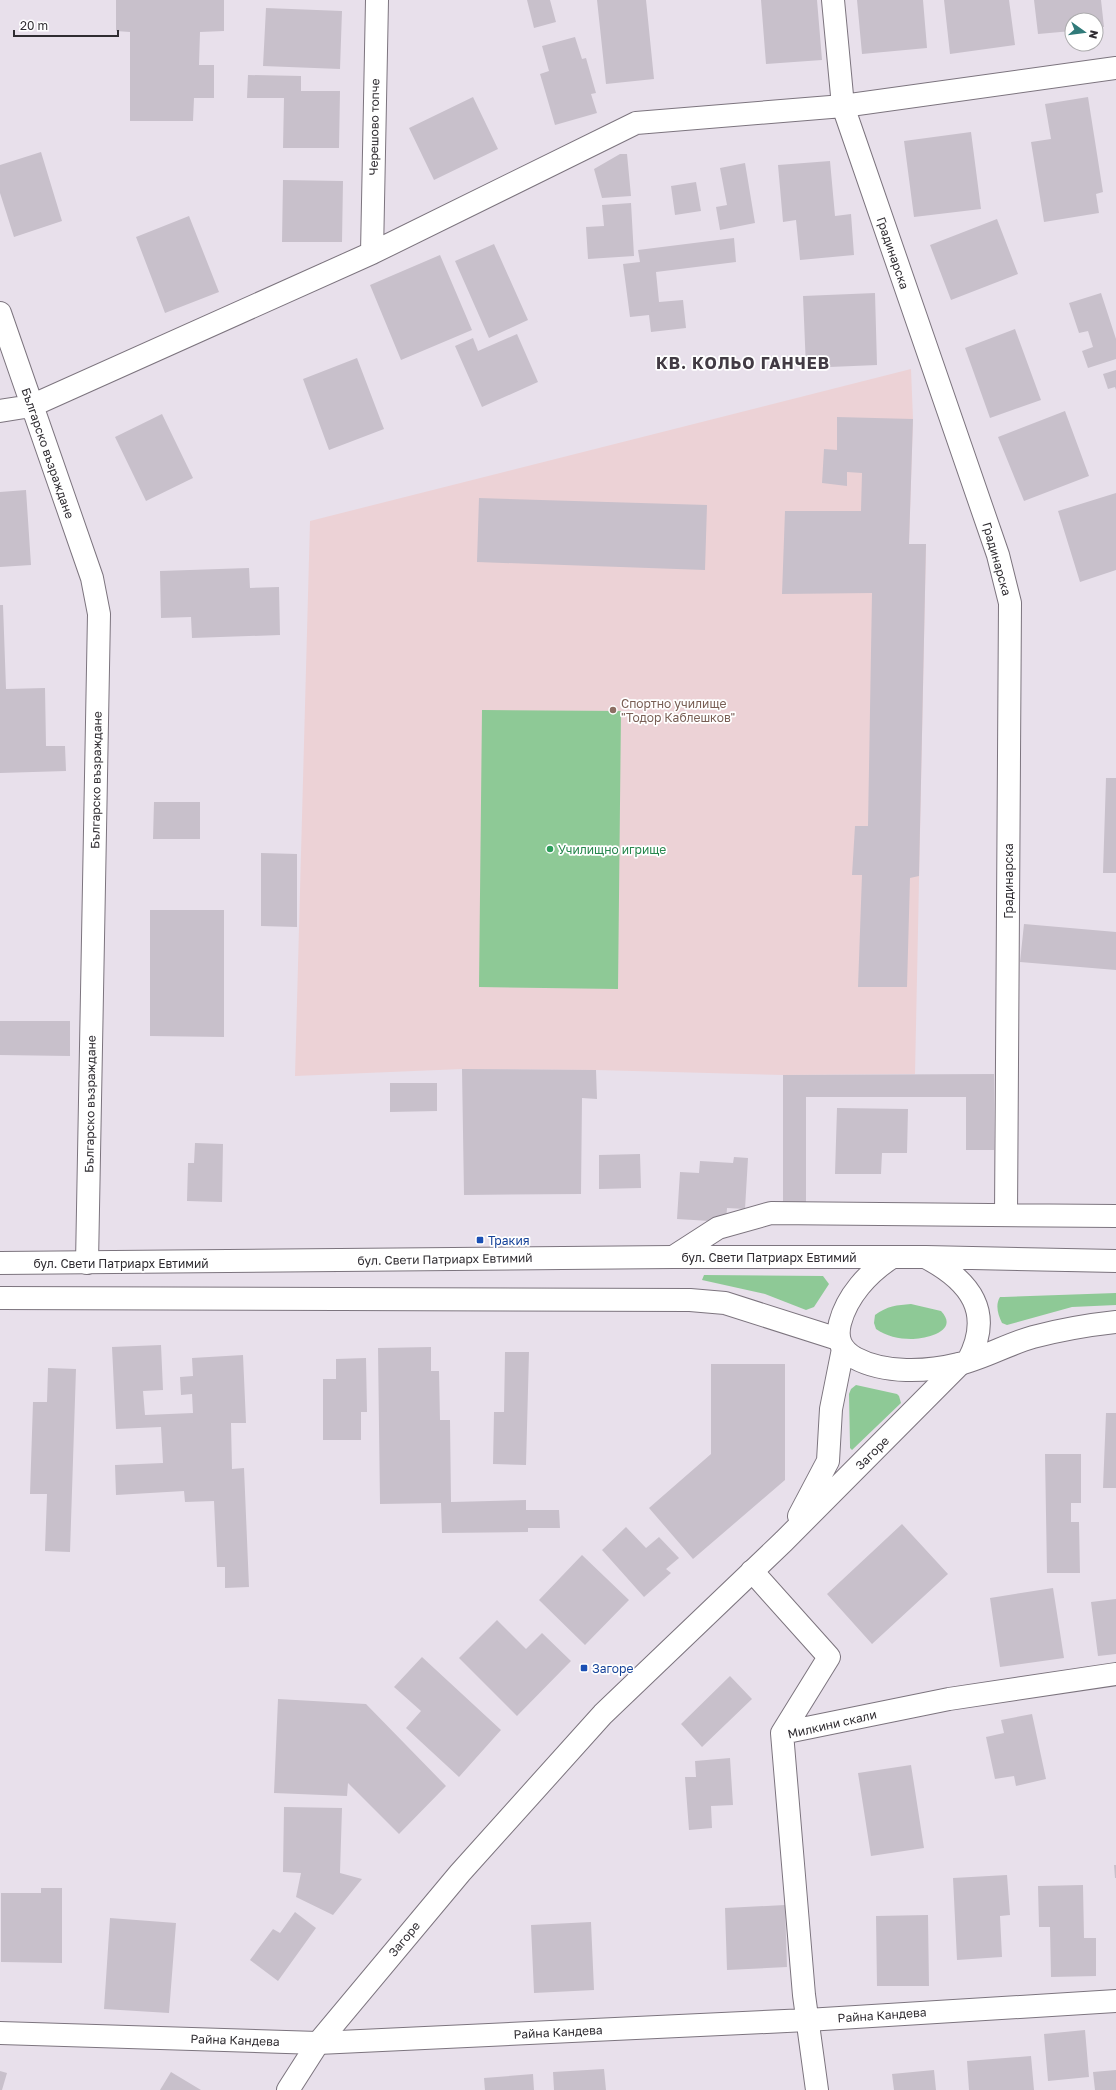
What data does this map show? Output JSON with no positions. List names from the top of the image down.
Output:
{
  "streets": {
    "street": [
      "Черешово топче",
      "Градинарска",
      "Българско възраждане",
      "бул. Свети Патриарх Евтимий",
      "Загоре",
      "Милкини скали",
      "Райна Кандева"
    ]
  },
  "crossings": [
    ["Българско възраждане", "бул. Свети Патриарх Евтимий"],
    ["бул. Свети Патриарх Евтимий", "Загоре"],
    ["Загоре", "Райна Кандева"],
    ["Милкини скали", "Райна Кандева"]
  ],
  "districts": ["КВ. КОЛЬО ГАНЧЕВ"],
  "places": {
    "other": ["Спортно училище \"Тодор Каблешков\"", "Училищно игрище"],
    "transit": ["Тракия", "Загоре"]
  },
  "scale_bar": "20 m",
  "north": "right"
}
